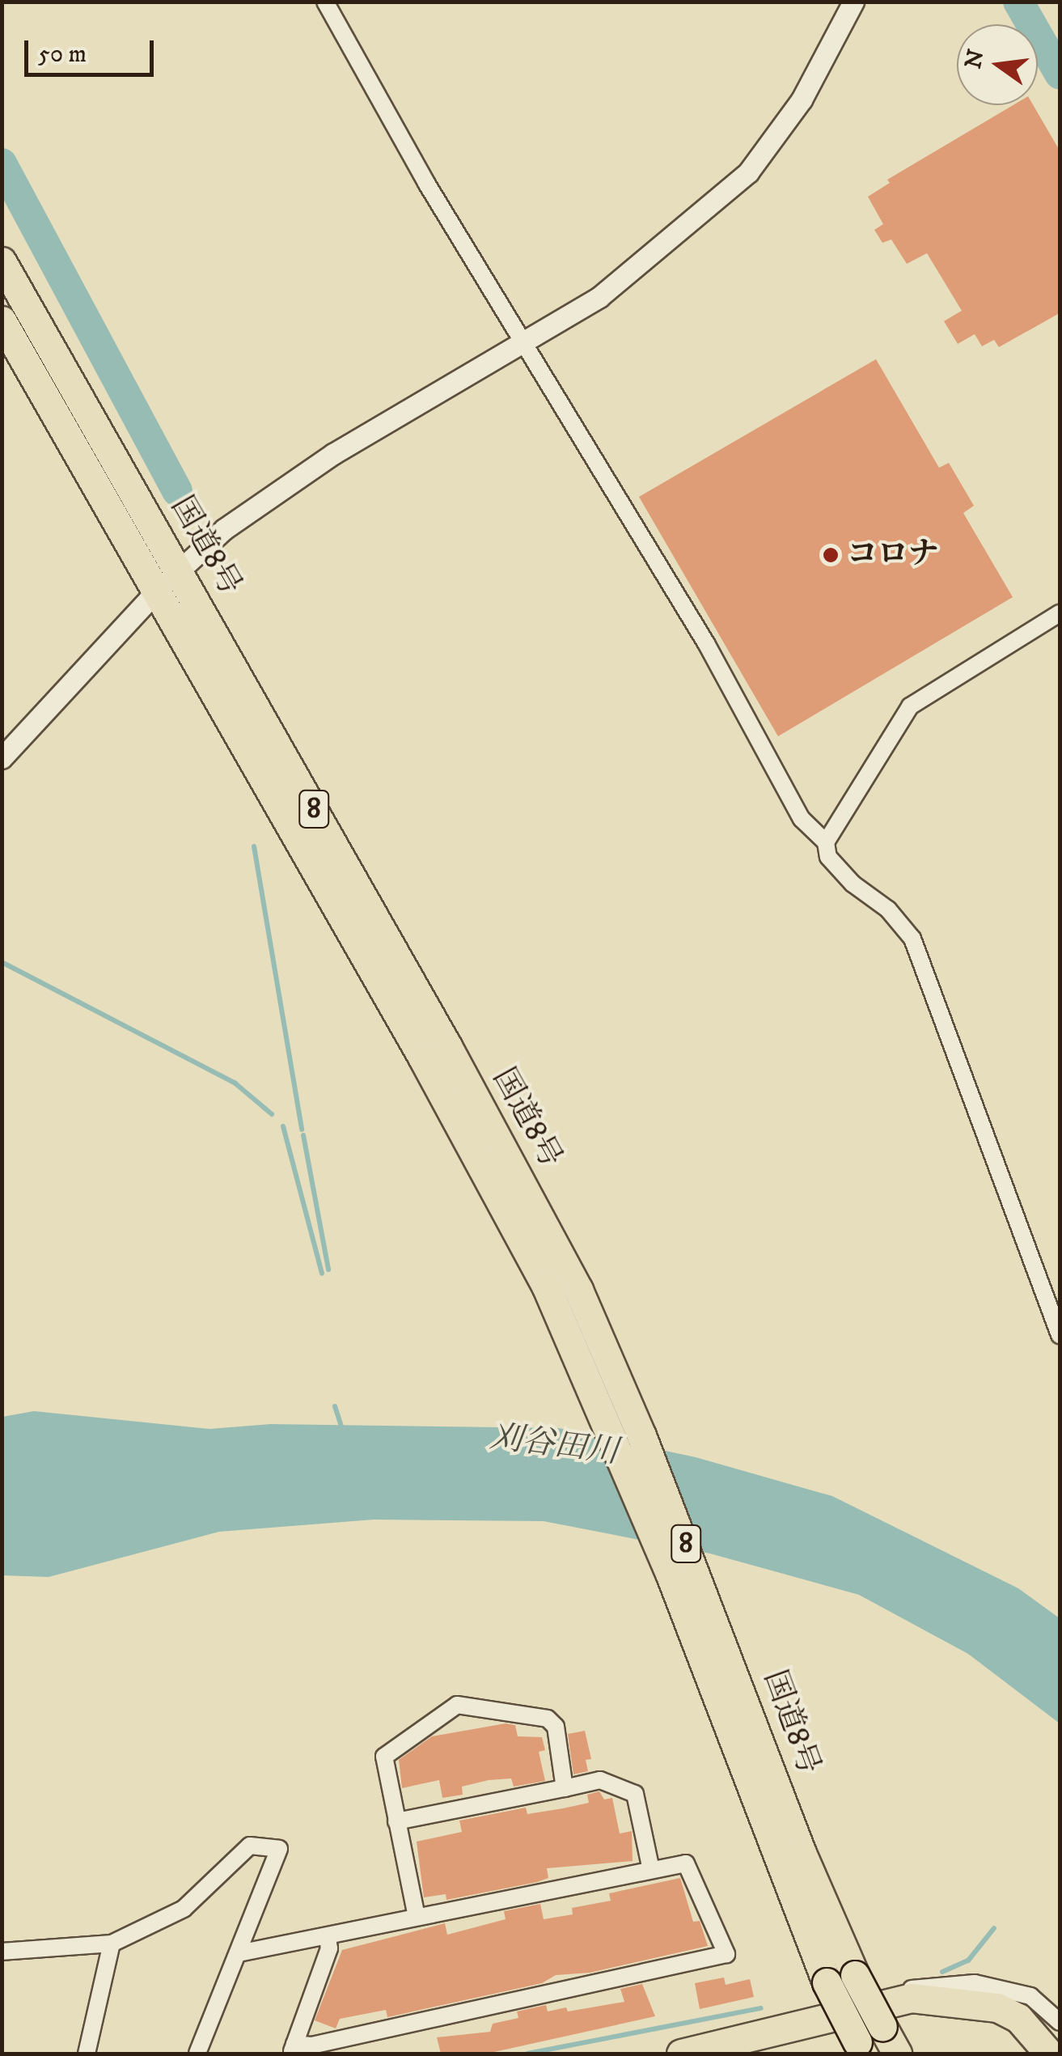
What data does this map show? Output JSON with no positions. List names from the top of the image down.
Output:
{
  "streets": {
    "highway": ["国道8号", "8"]
  },
  "water": ["刈谷田川"],
  "places": ["コロナ"],
  "scale_bar": "50 m",
  "north": "left"
}
